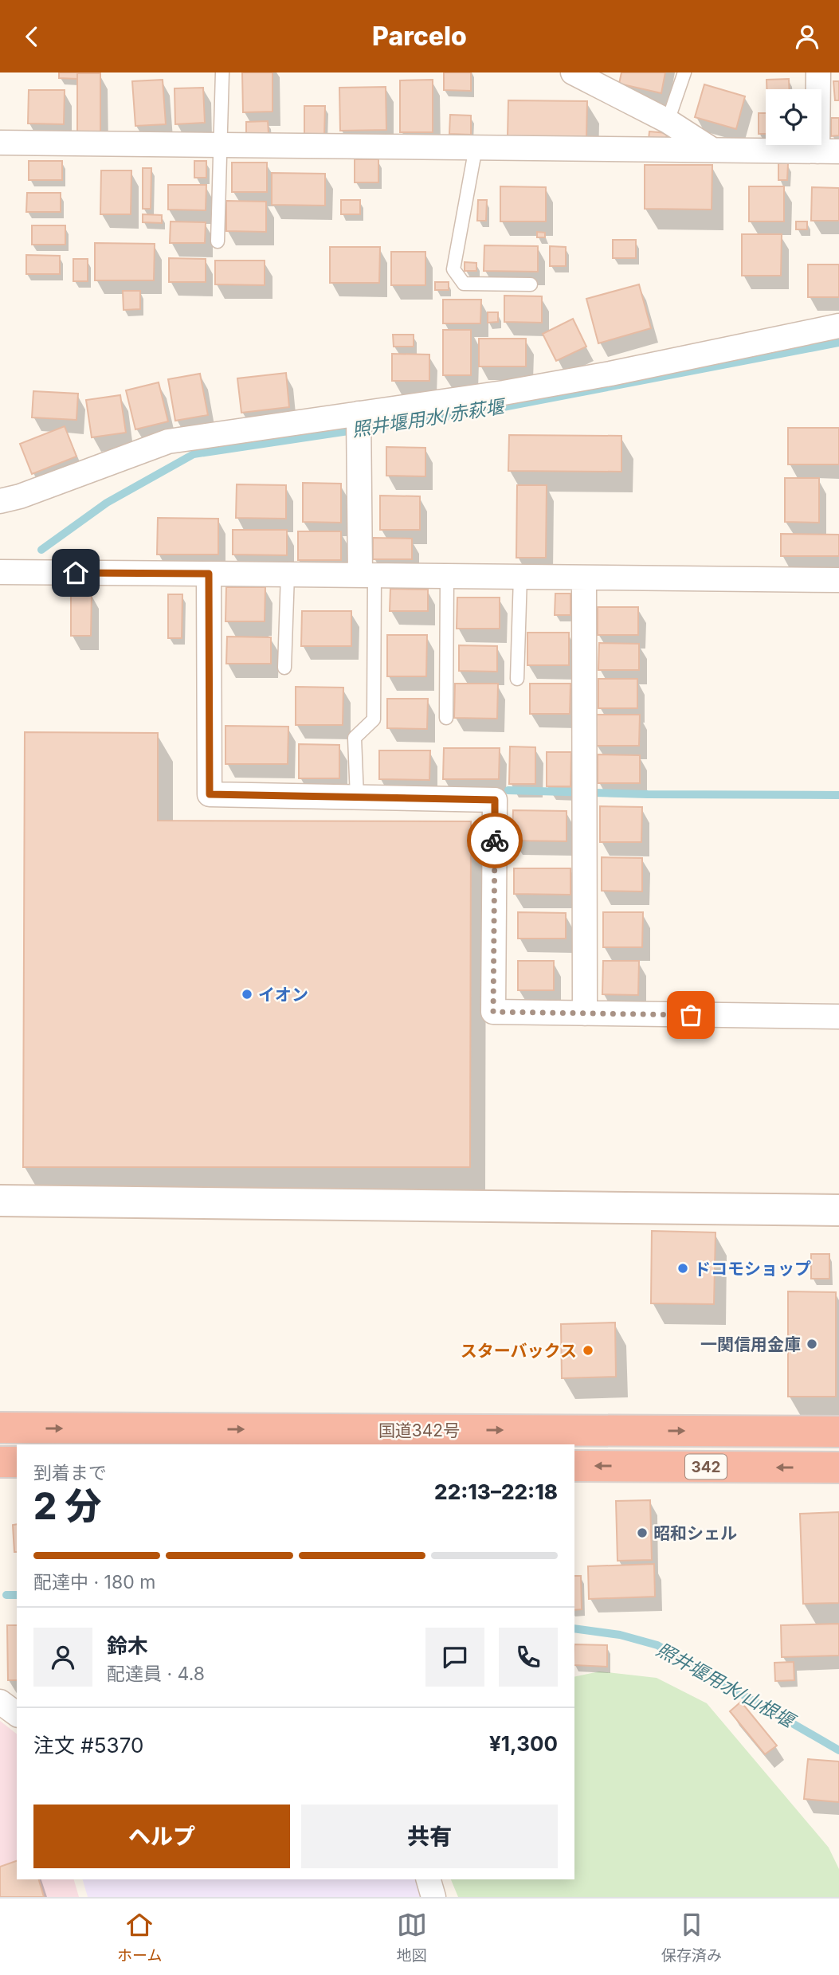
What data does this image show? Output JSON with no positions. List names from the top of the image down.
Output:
{
  "streets": {
    "highway": ["国道342号", "342"]
  },
  "water": ["照井堰用水/赤萩堰", "照井堰用水/山根堰"],
  "places": [
    "イオン",
    "ドコモショップ",
    "一関信用金庫",
    "スターバックス",
    "昭和シェル"
  ],
  "page": {
    "header": "Parcelo",
    "heading": ["2 分", "到着まで", "22:13–22:18"],
    "panel": [
      "鈴木",
      "配達員 · 4.8",
      "注文 #5370",
      "¥1,300"
    ],
    "bar": "配達中 · 180 m",
    "buttons": ["ヘルプ", "共有"],
    "tabs": ["ホーム", "地図", "保存済み"]
  }
}
